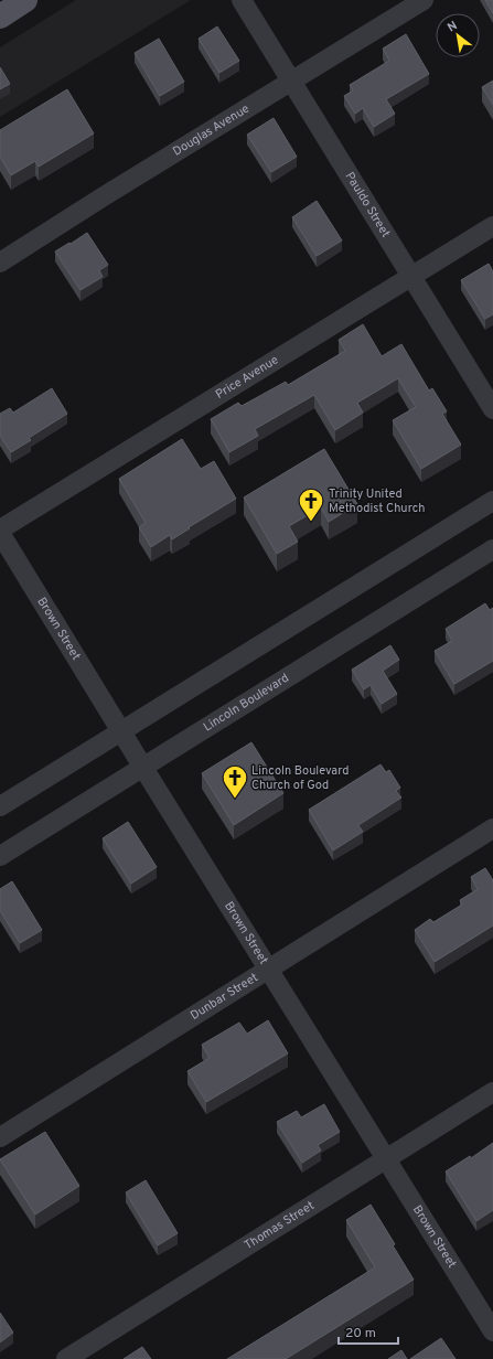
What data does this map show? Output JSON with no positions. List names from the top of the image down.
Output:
{
  "streets": {
    "street": [
      "Douglas Avenue",
      "Pauldo Street",
      "Price Avenue",
      "Brown Street",
      "Lincoln Boulevard",
      "Dunbar Street",
      "Thomas Street"
    ]
  },
  "crossings": [
    ["Douglas Avenue", "Pauldo Street"],
    ["Pauldo Street", "Price Avenue"],
    ["Brown Street", "Lincoln Boulevard"],
    ["Brown Street", "Dunbar Street"],
    ["Brown Street", "Thomas Street"]
  ],
  "places": {
    "church": ["Trinity United Methodist Church", "Lincoln Boulevard Church of God"]
  },
  "scale_bar": "20 m",
  "north": "top left"
}
